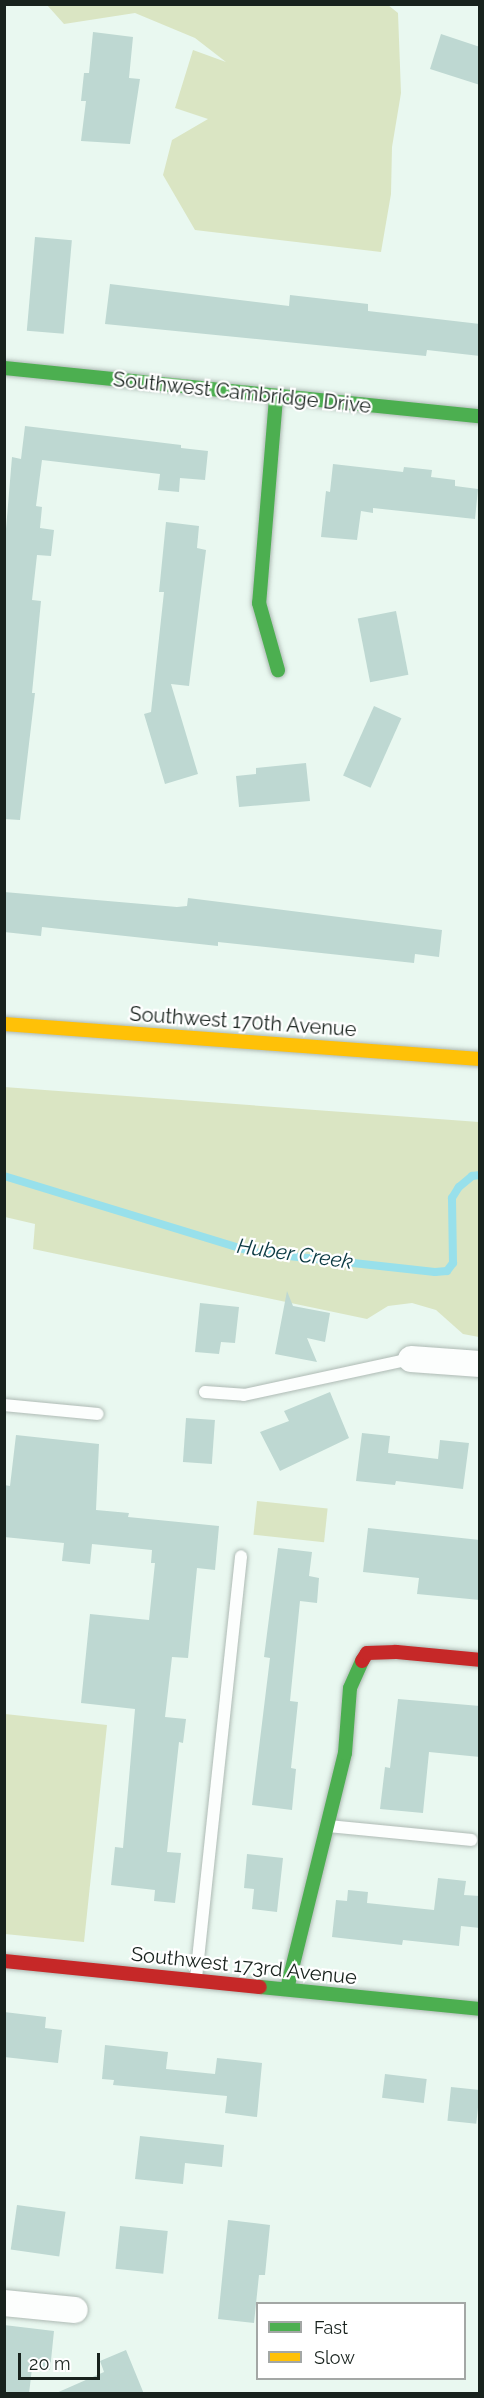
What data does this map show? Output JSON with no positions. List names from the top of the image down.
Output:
{
  "streets": {
    "street": ["Southwest Cambridge Drive", "Southwest 170th Avenue", "Southwest 173rd Avenue"]
  },
  "water": ["Huber Creek"],
  "legend": ["Fast", "Slow"],
  "scale_bar": "20 m"
}
